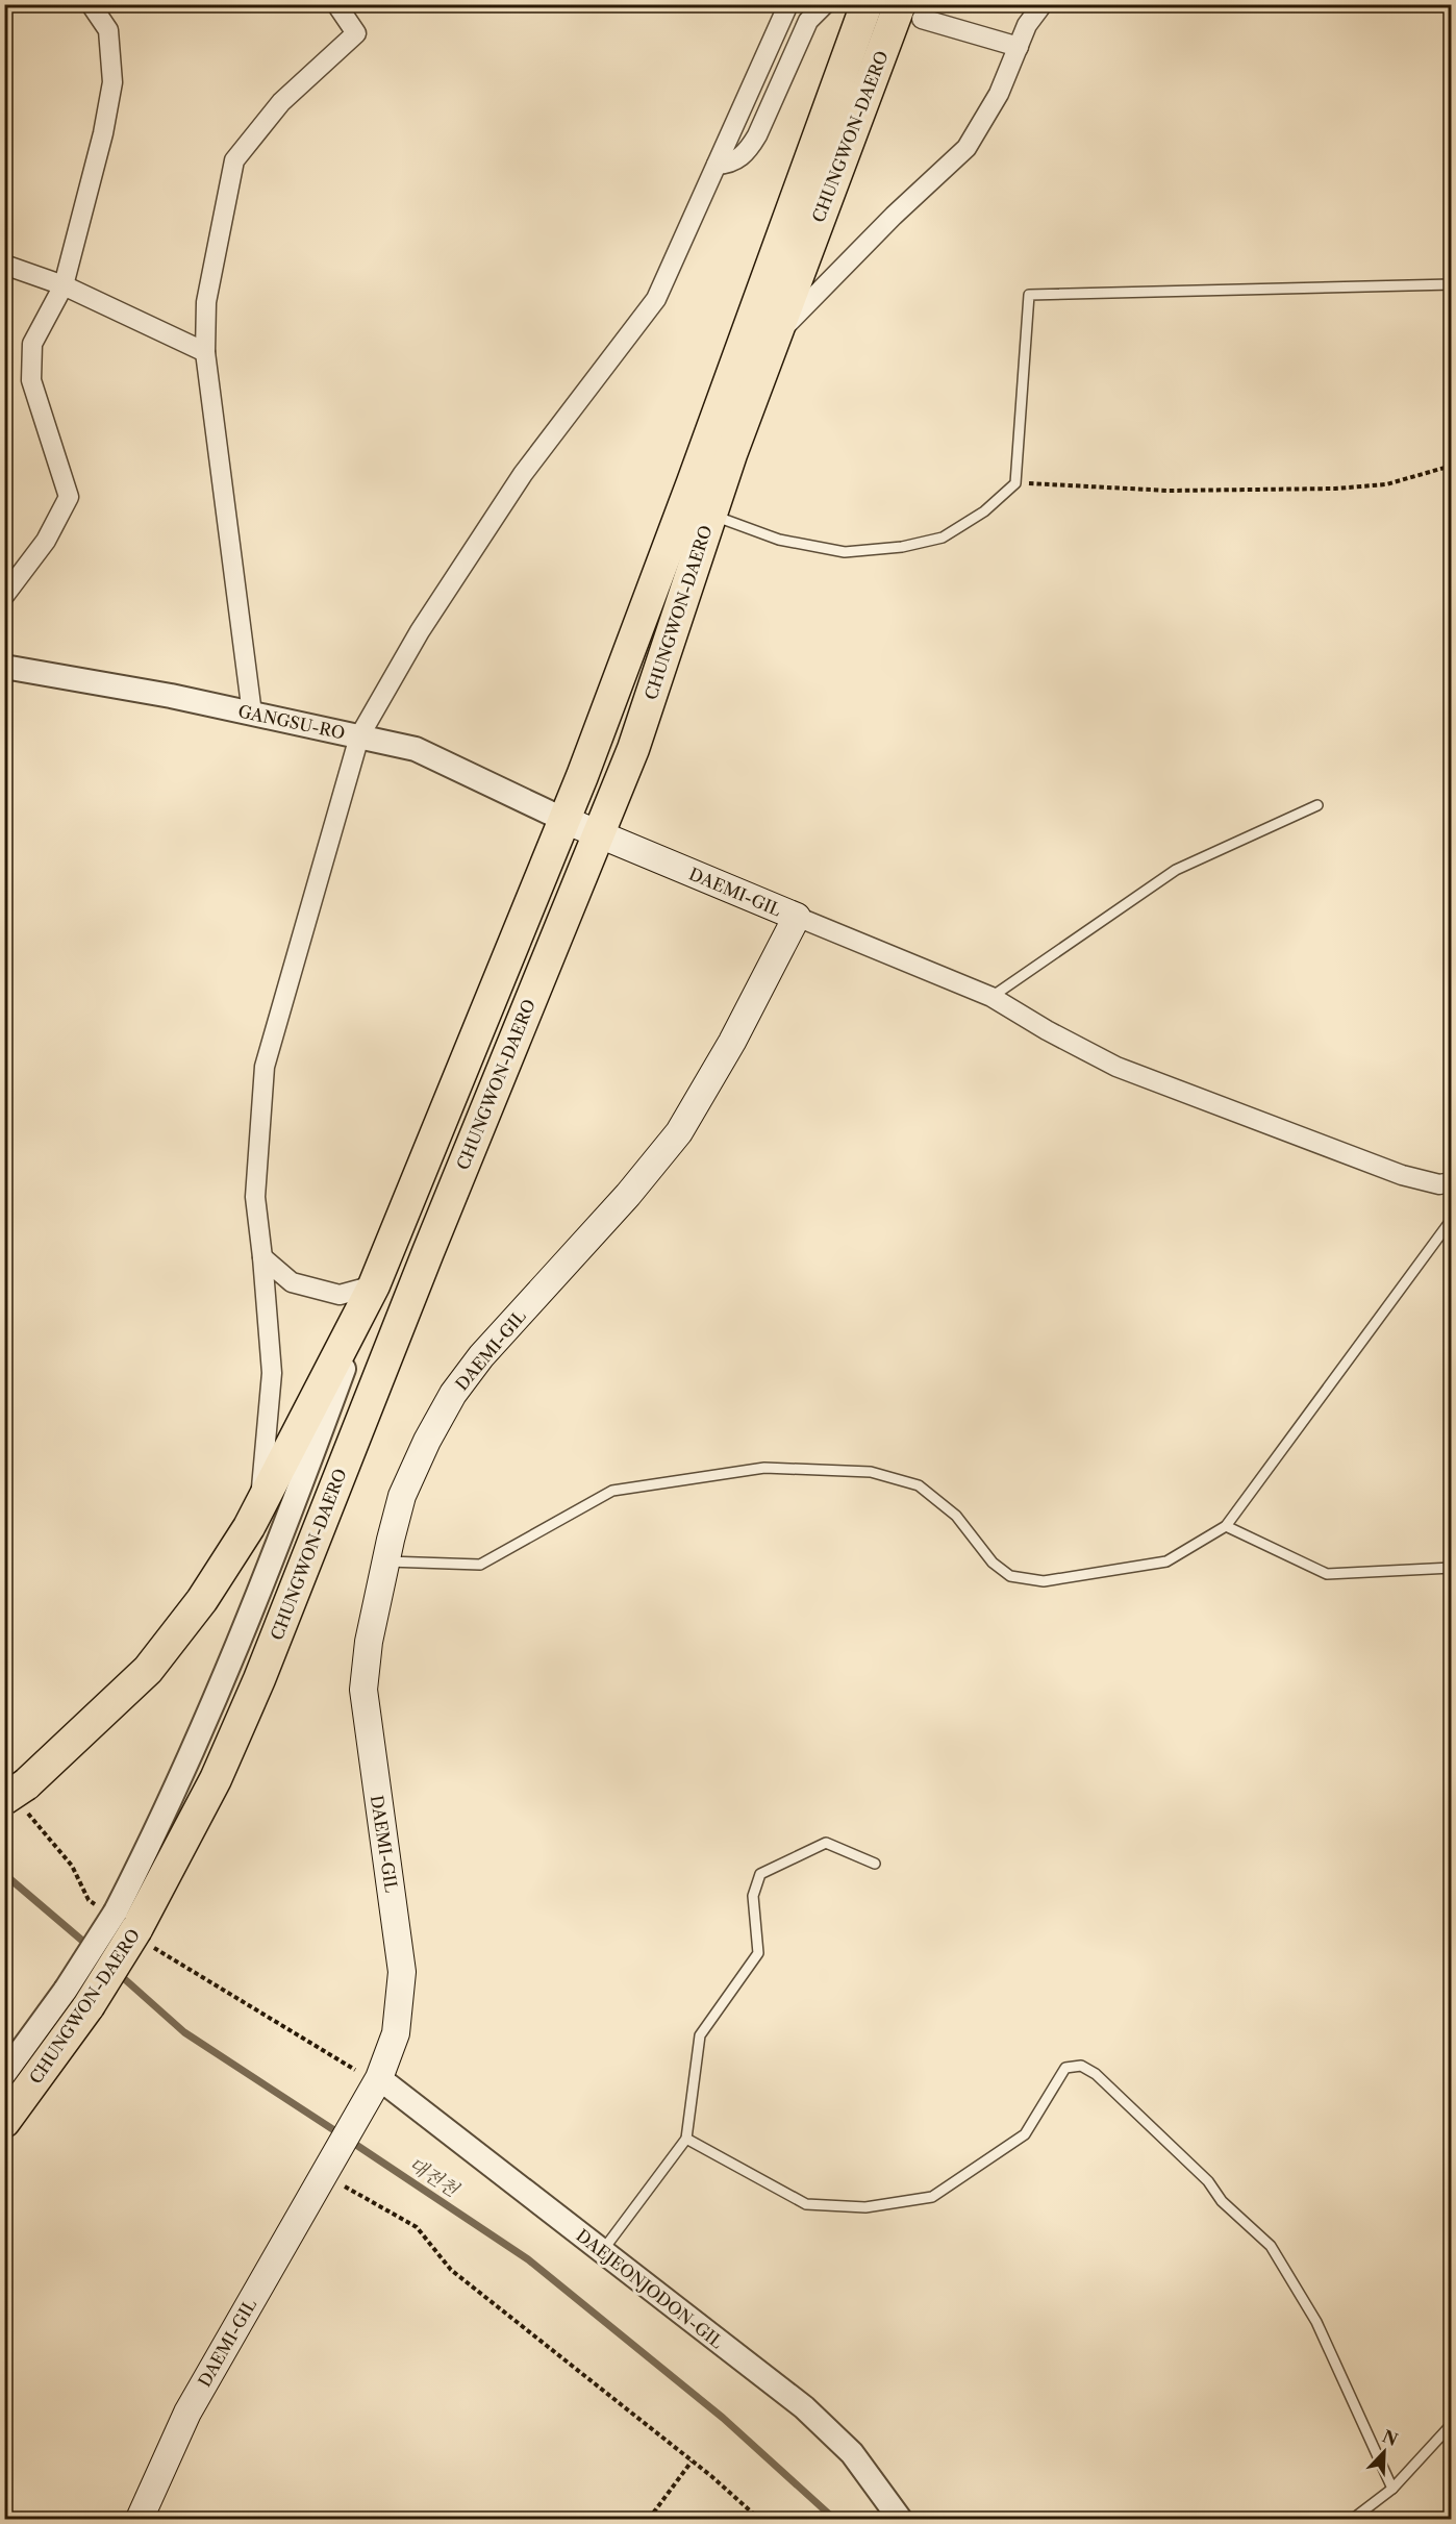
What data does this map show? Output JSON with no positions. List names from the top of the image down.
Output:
{
  "streets": {
    "highway": ["CHUNGWON-DAERO"],
    "main road": ["DAEMI-GIL"],
    "street": ["GANGSU-RO", "DAEJEONJODON-GIL"]
  },
  "crossings": [
    ["CHUNGWON-DAERO", "GANGSU-RO"],
    ["CHUNGWON-DAERO", "DAEMI-GIL"],
    ["GANGSU-RO", "DAEMI-GIL"],
    ["DAEMI-GIL", "DAEJEONJODON-GIL"]
  ],
  "water": ["대전천"],
  "north": "top right"
}
